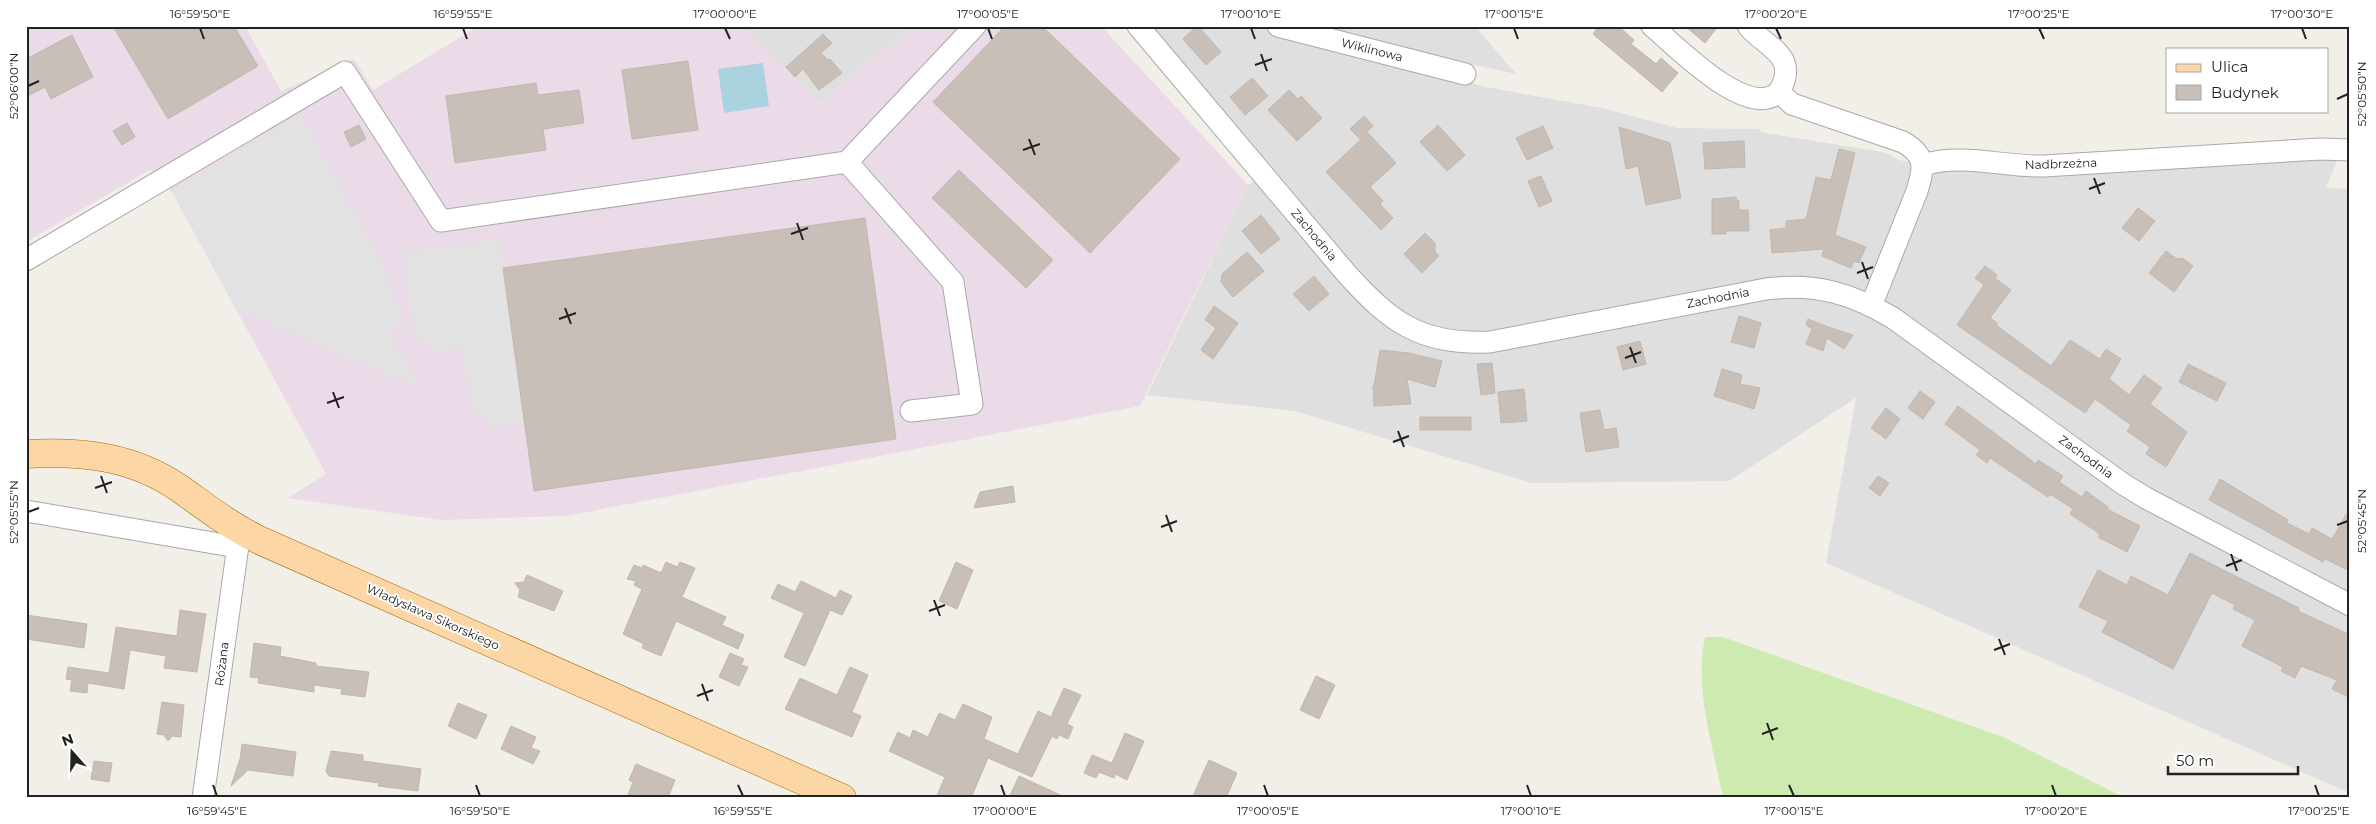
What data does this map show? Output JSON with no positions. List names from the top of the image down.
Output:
{
  "streets": {
    "main road": ["Władysława Sikorskiego"],
    "street": [
      "Wiklinowa",
      "Nadbrzeżna",
      "Zachodnia",
      "Różana"
    ]
  },
  "crossings": [
    ["Władysława Sikorskiego", "Różana"]
  ],
  "legend": ["Ulica", "Budynek"],
  "scale_bar": "50 m",
  "north": "top",
  "coordinates": [
    "16°59'50\"E",
    "16°59'55\"E",
    "17°00'00\"E",
    "17°00'05\"E",
    "17°00'10\"E",
    "17°00'15\"E",
    "17°00'20\"E",
    "17°00'25\"E",
    "17°00'30\"E",
    "52°06'00\"N",
    "52°05'50\"N",
    "52°05'55\"N",
    "52°05'45\"N",
    "16°59'45\"E"
  ]
}
